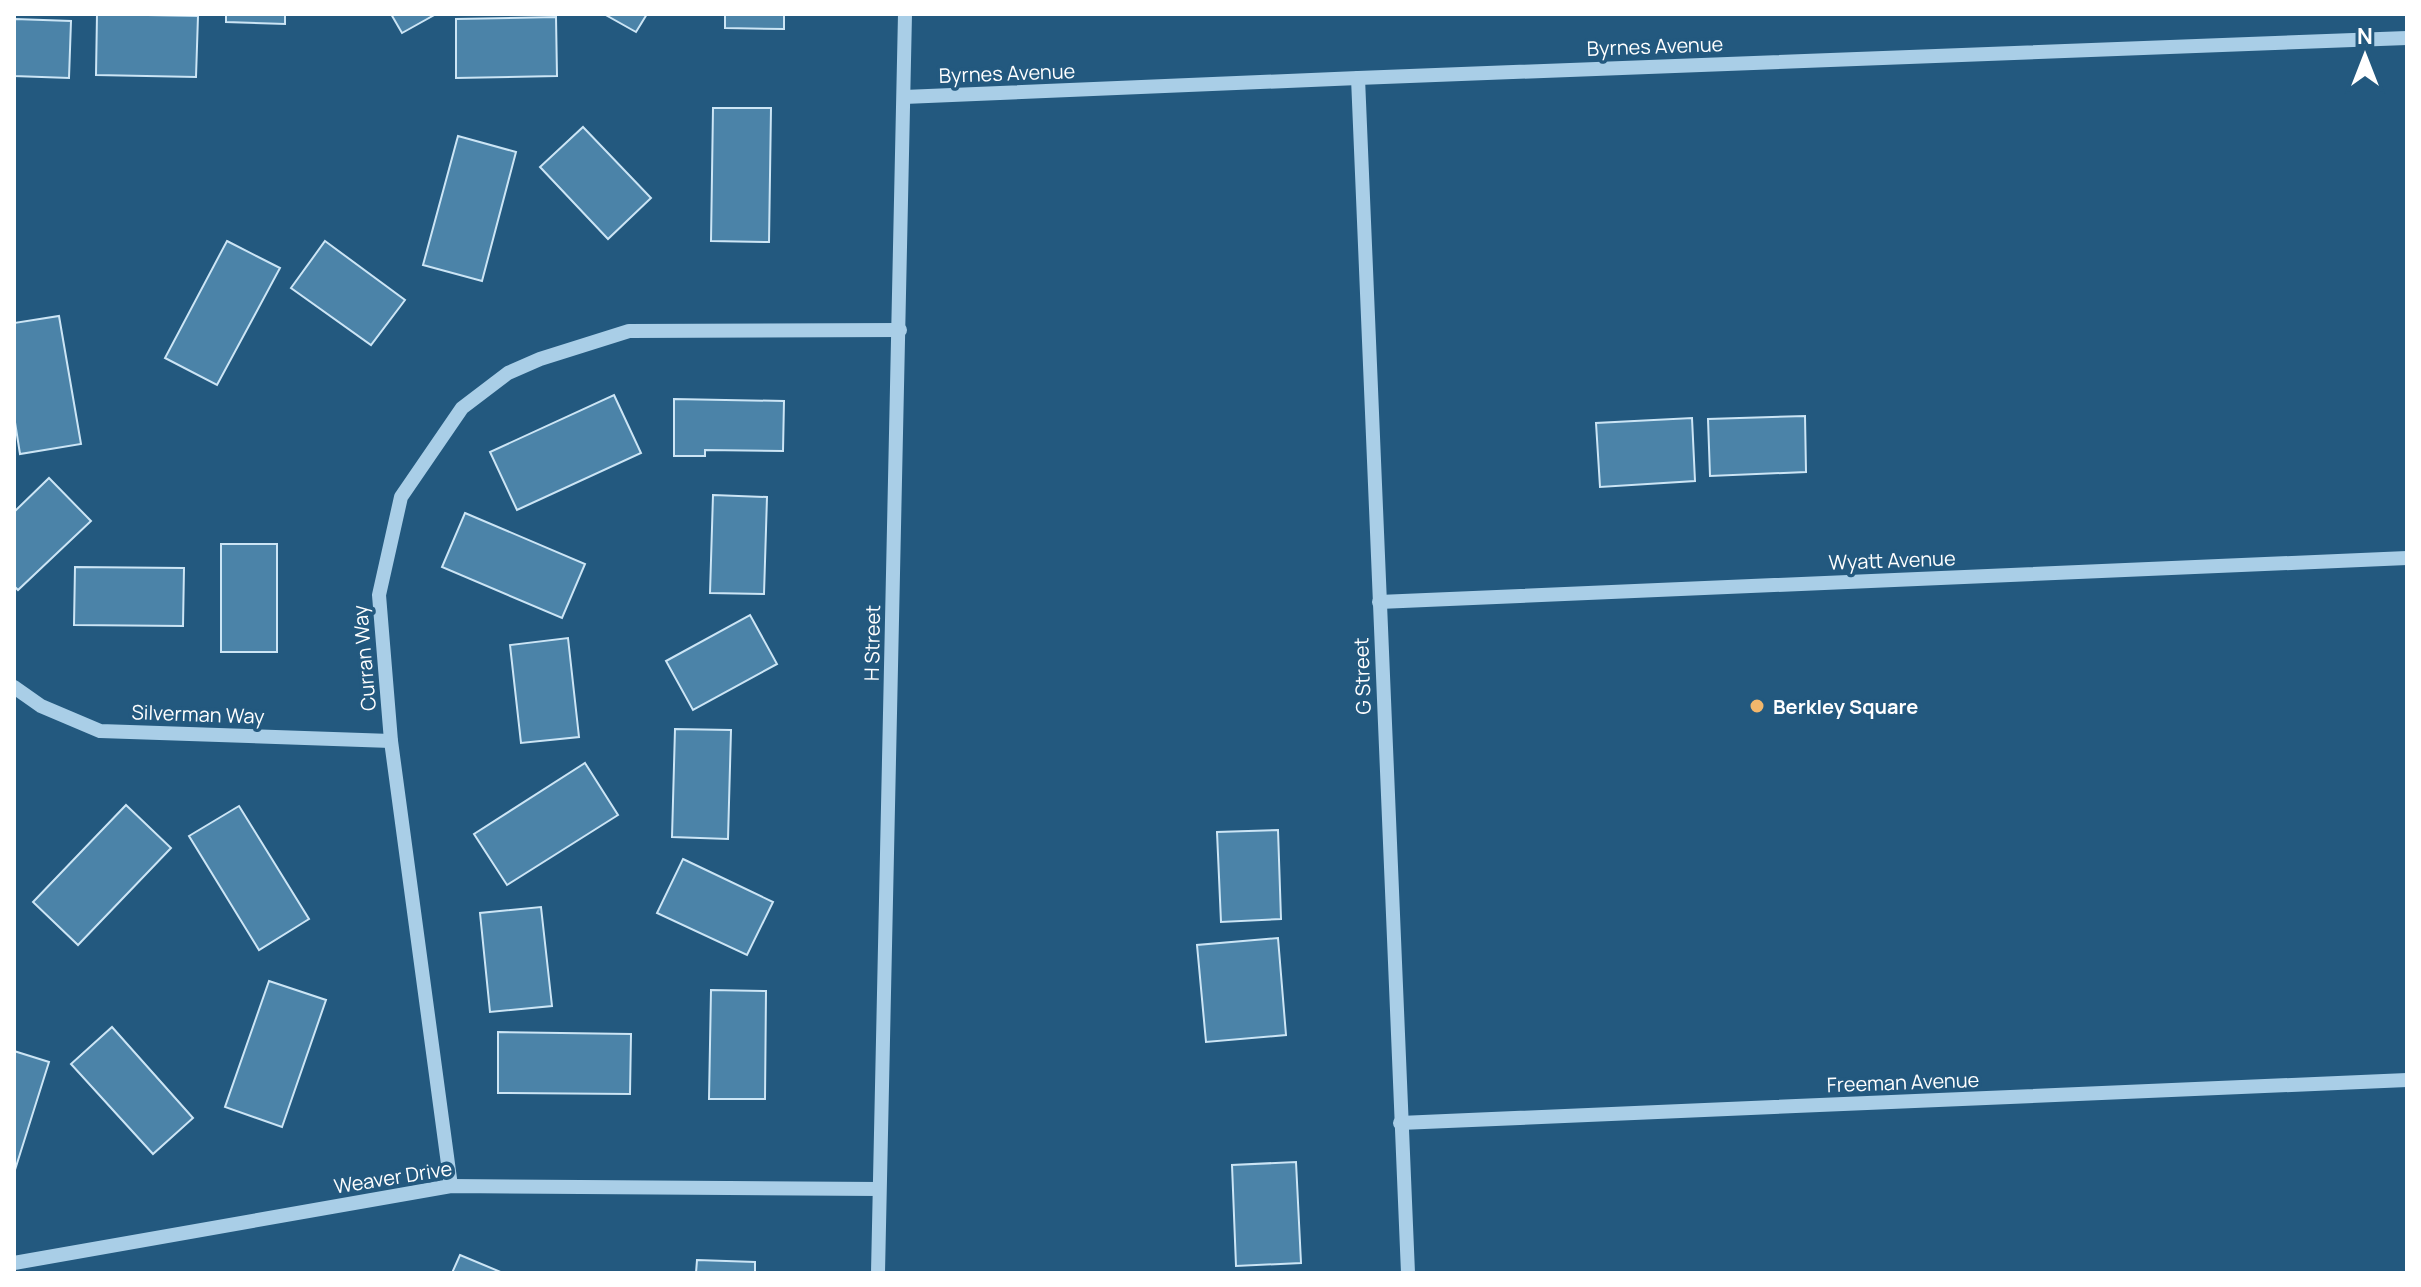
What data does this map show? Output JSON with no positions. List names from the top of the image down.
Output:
{
  "streets": {
    "street": [
      "Byrnes Avenue",
      "Wyatt Avenue",
      "H Street",
      "Curran Way",
      "G Street",
      "Silverman Way",
      "Freeman Avenue",
      "Weaver Drive"
    ]
  },
  "crossings": [
    ["Byrnes Avenue", "H Street"],
    ["Byrnes Avenue", "G Street"],
    ["Wyatt Avenue", "G Street"],
    ["H Street", "Curran Way"],
    ["H Street", "Weaver Drive"],
    ["Curran Way", "Silverman Way"],
    ["Curran Way", "Weaver Drive"],
    ["G Street", "Freeman Avenue"]
  ],
  "places": ["Berkley Square"],
  "north": "top"
}
